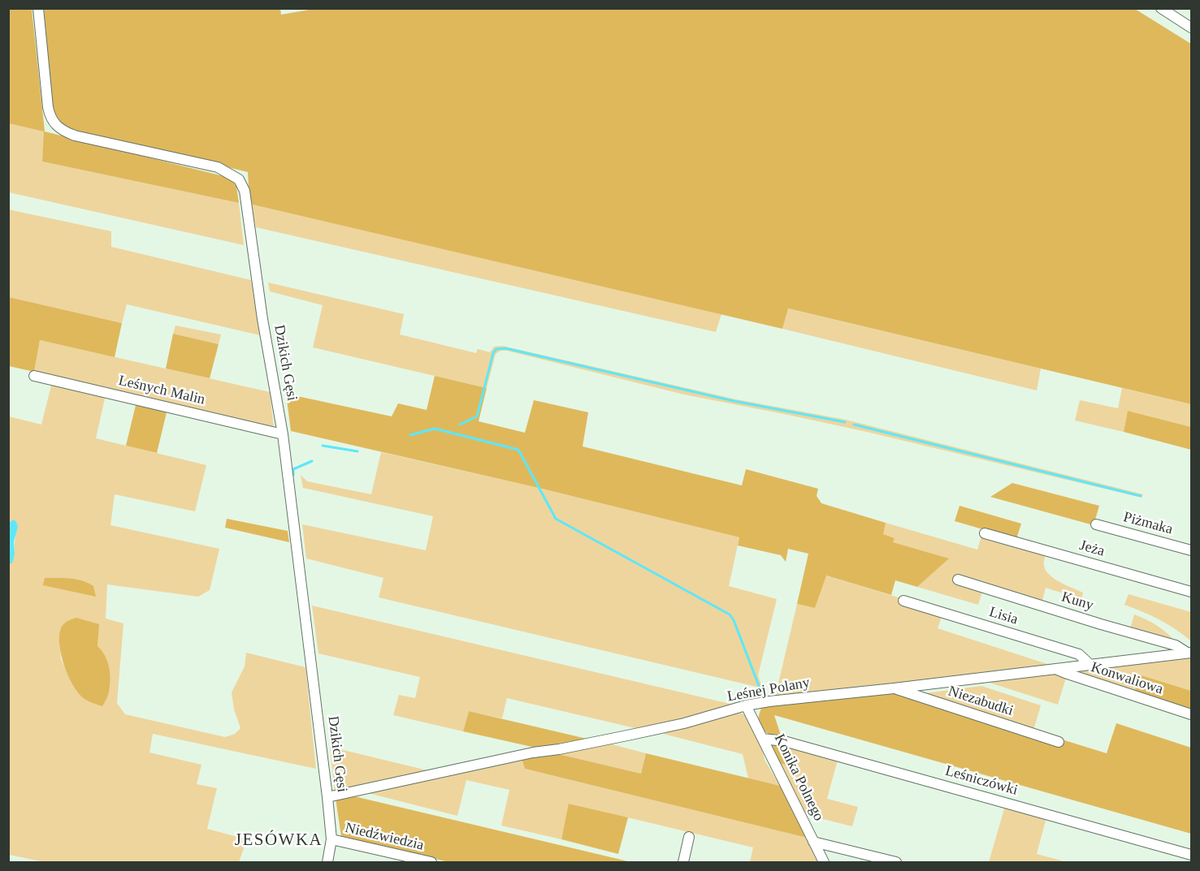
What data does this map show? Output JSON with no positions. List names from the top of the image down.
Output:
{
  "streets": {
    "street": [
      "Dzikich Gęsi",
      "Leśnych Malin",
      "Piżmaka",
      "Jeża",
      "Kuny",
      "Lisia",
      "Konwaliowa",
      "Leśnej Polany",
      "Niezabudki",
      "Konika Polnego",
      "Leśniczówki",
      "Niedźwiedzia"
    ]
  },
  "crossings": [
    ["Dzikich Gęsi", "Leśnych Malin"],
    ["Dzikich Gęsi", "Leśnej Polany"],
    ["Dzikich Gęsi", "Niedźwiedzia"],
    ["Kuny", "Leśnej Polany"],
    ["Lisia", "Leśnej Polany"],
    ["Konwaliowa", "Leśnej Polany"],
    ["Leśnej Polany", "Niezabudki"],
    ["Leśnej Polany", "Konika Polnego"],
    ["Konika Polnego", "Leśniczówki"]
  ],
  "districts": ["JESÓWKA"]
}
